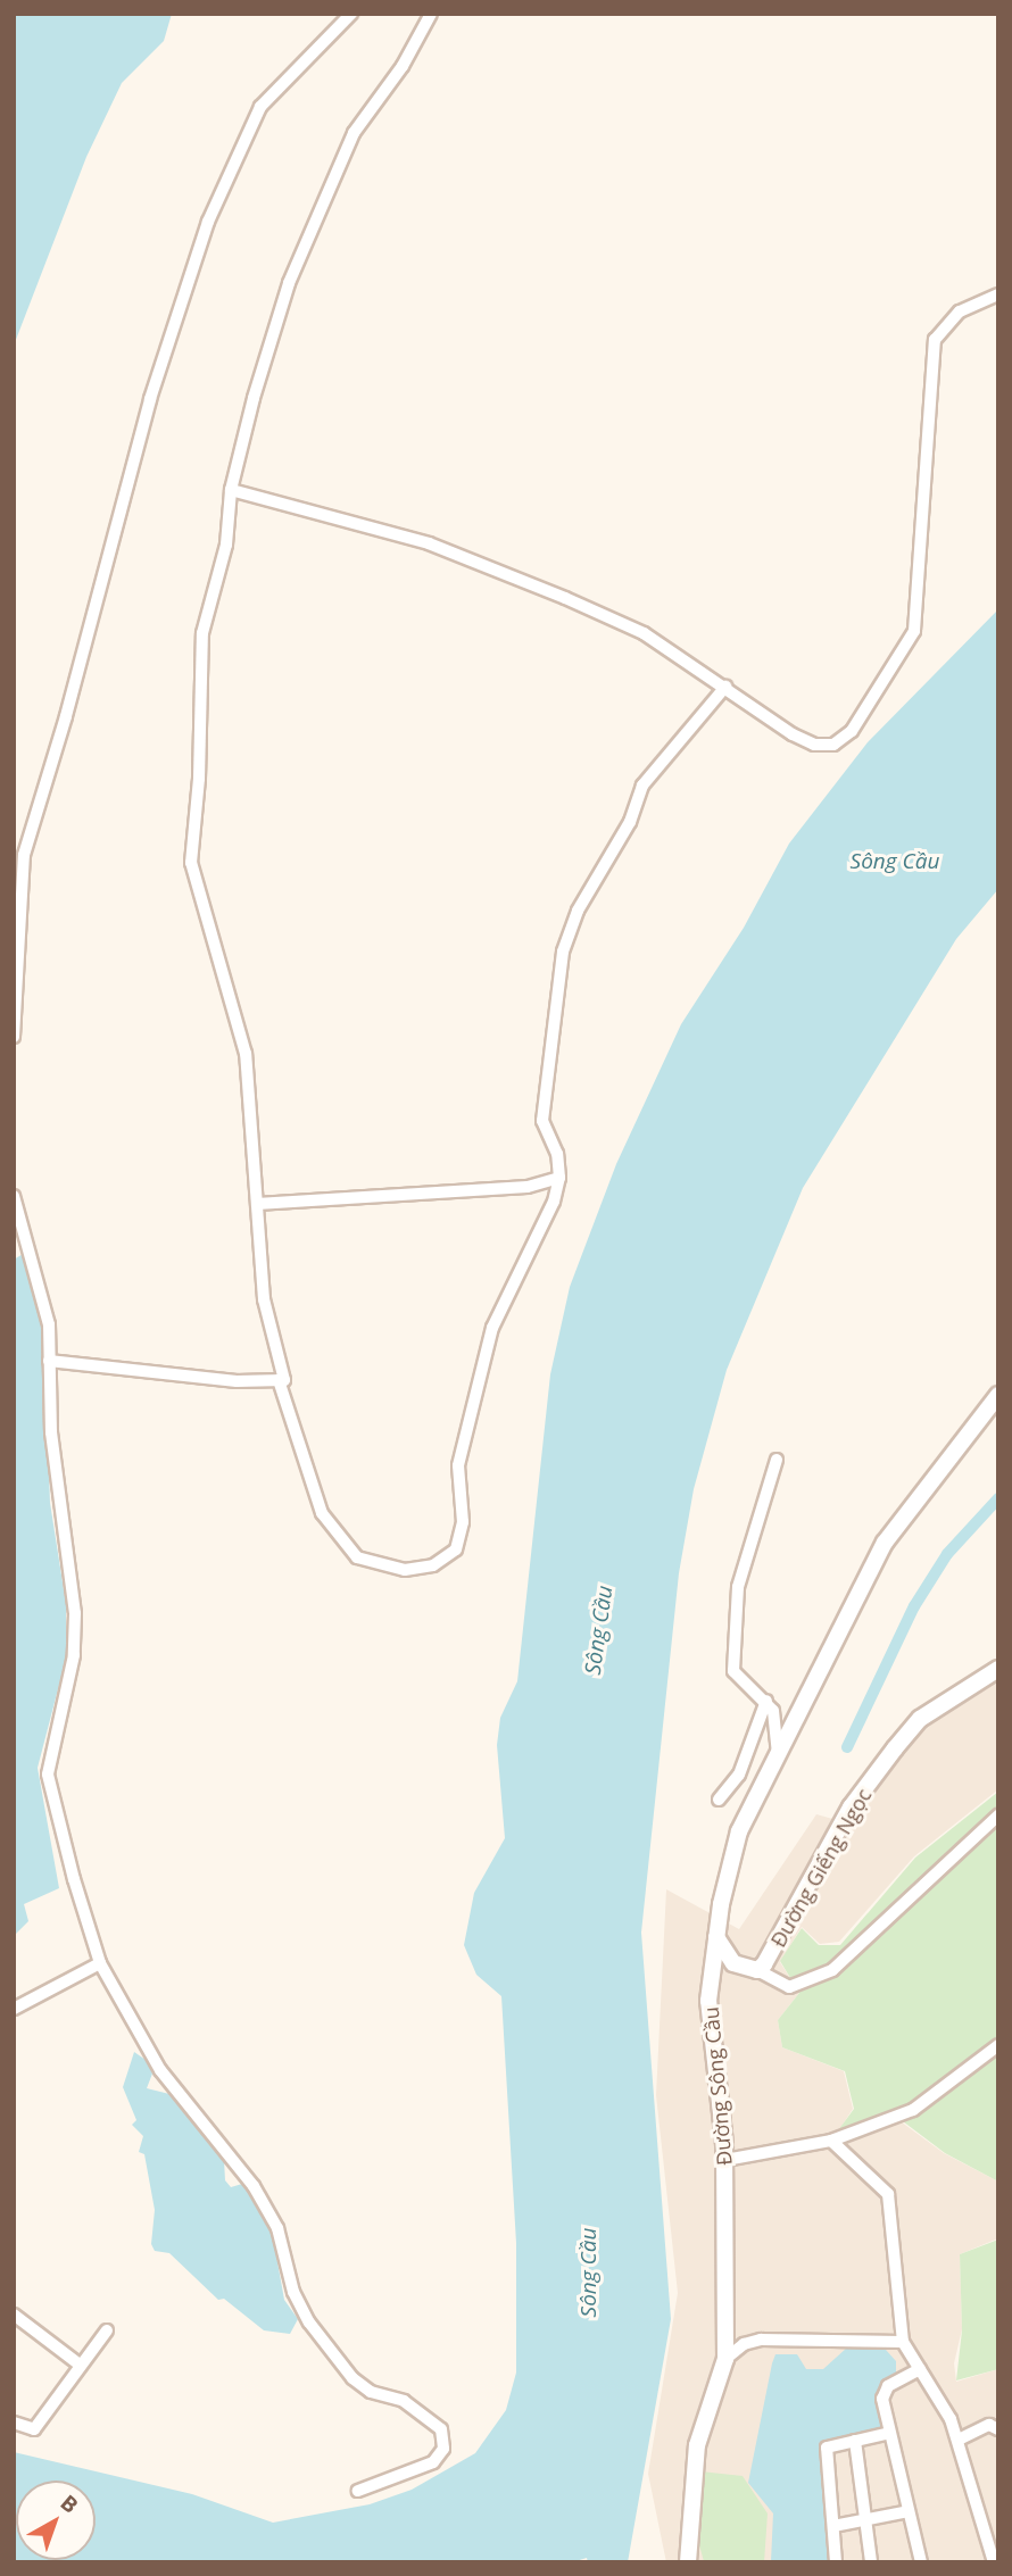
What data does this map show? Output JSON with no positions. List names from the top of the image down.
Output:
{
  "streets": {
    "main road": ["Đường Giếng Ngọc", "Đường Sông Cầu"]
  },
  "water": ["Sông Cầu"],
  "north": "top right"
}
